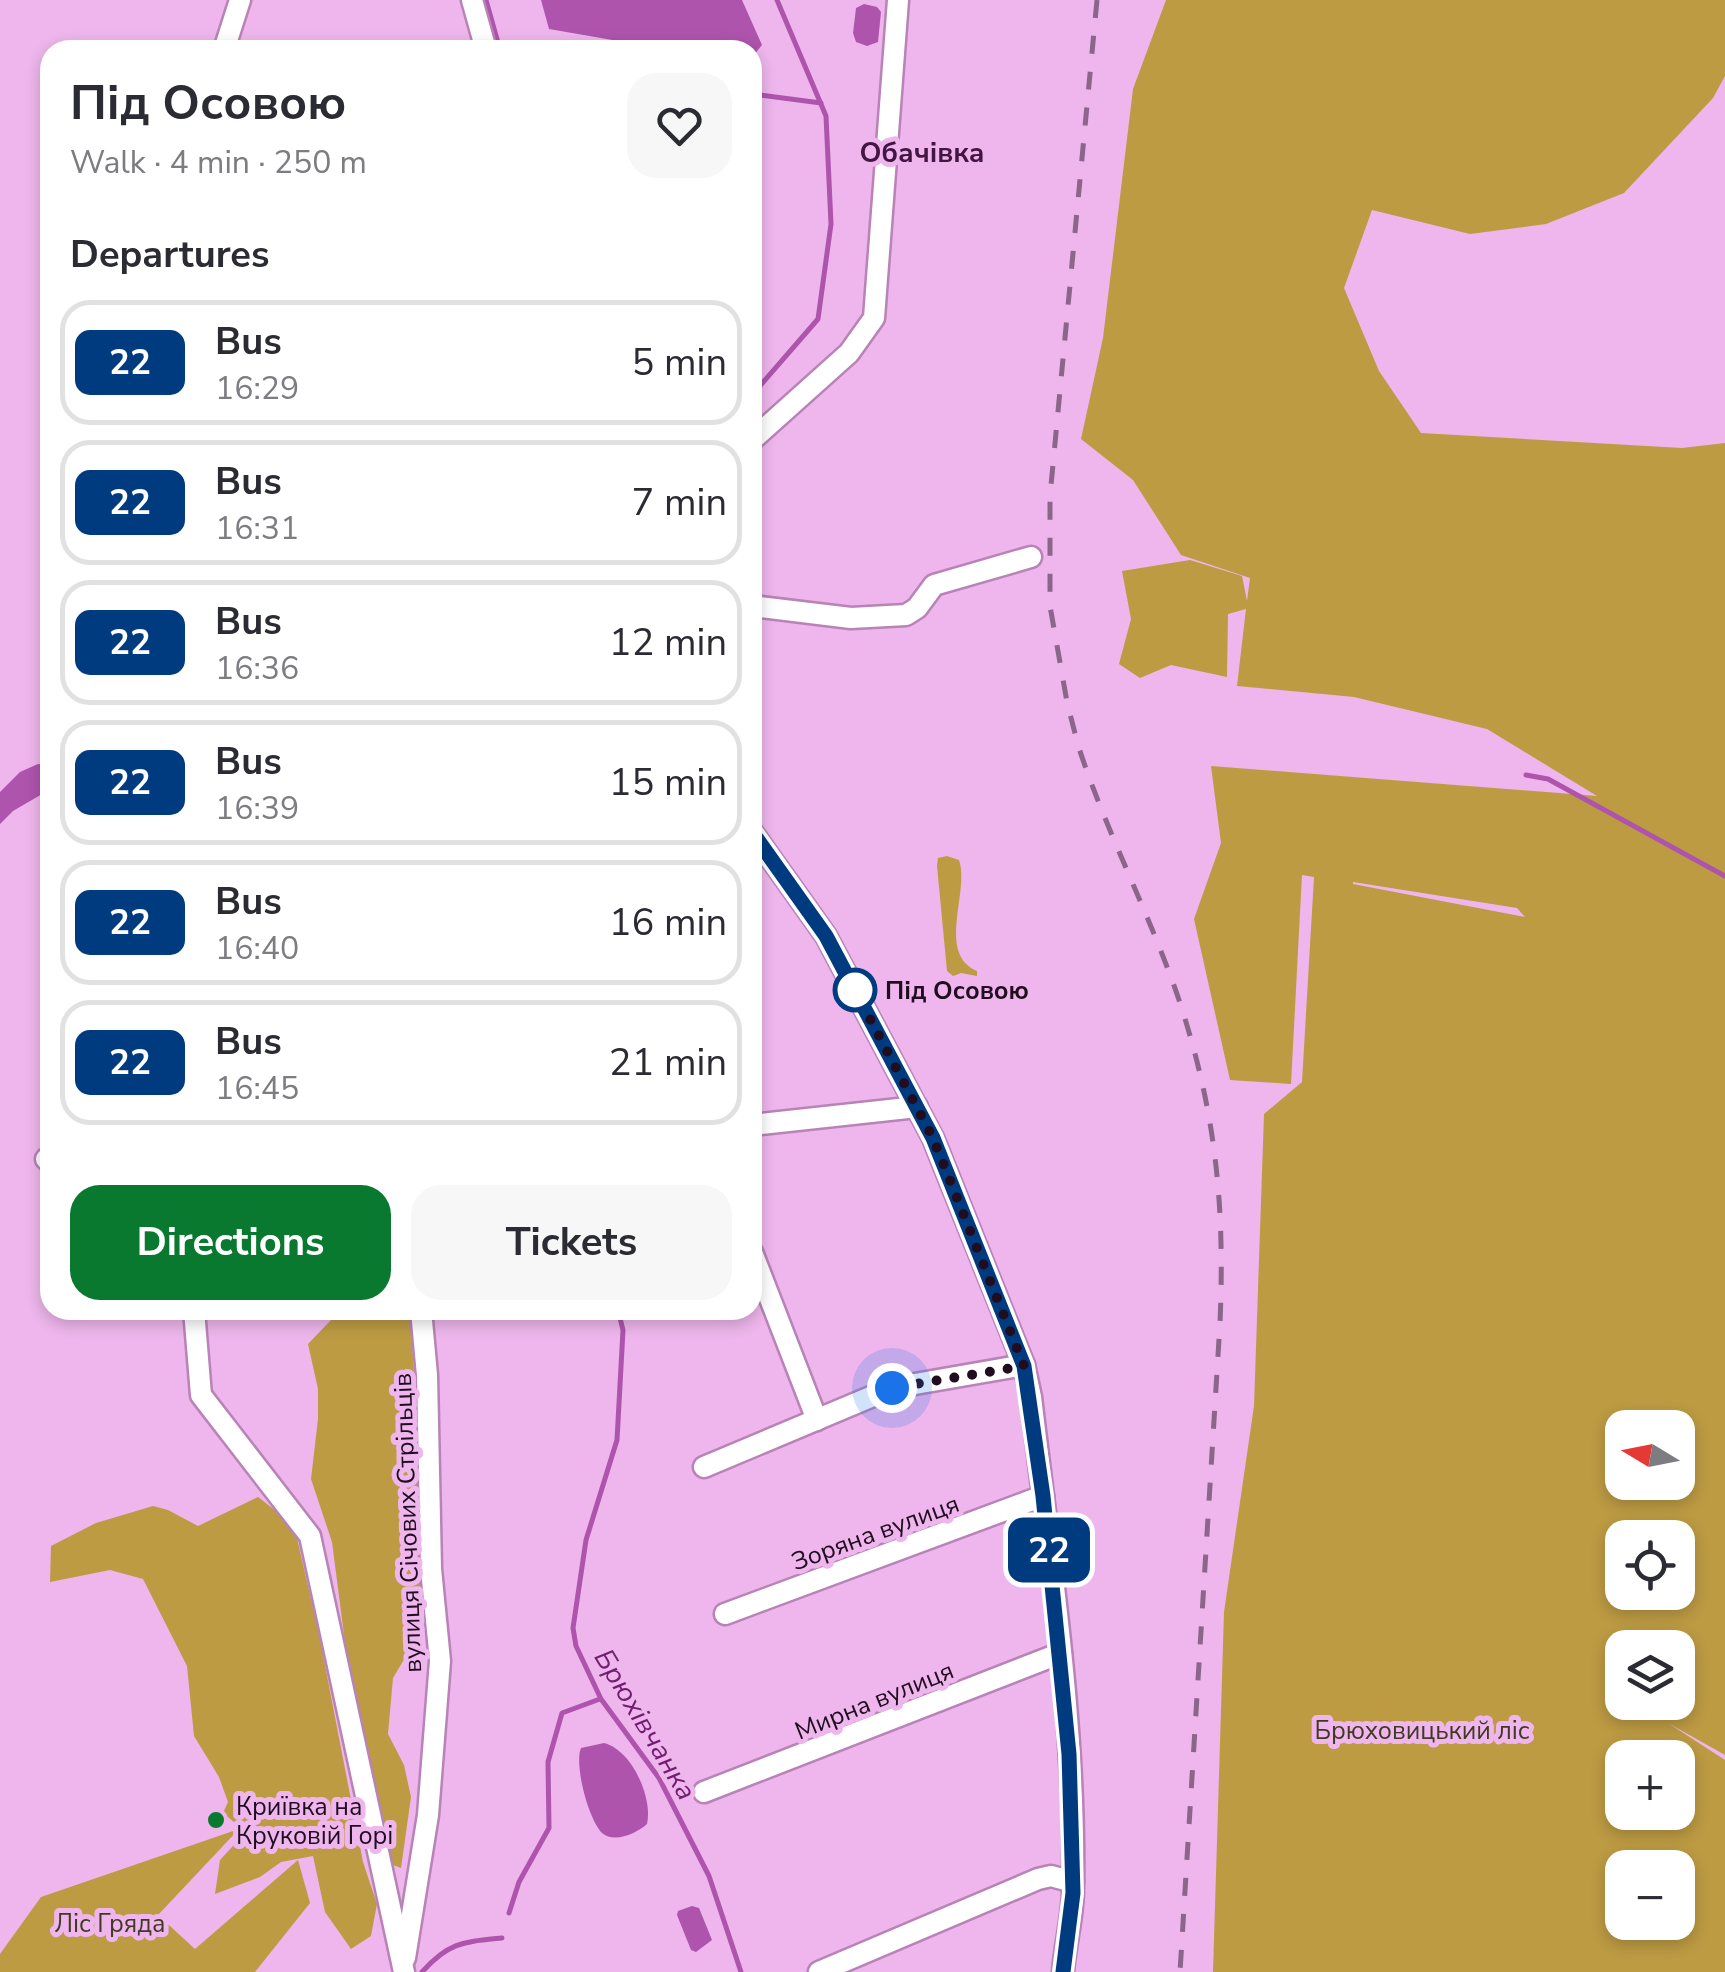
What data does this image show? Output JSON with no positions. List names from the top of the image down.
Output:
{
  "streets": {
    "street": ["вулиця Січових Стрільців", "Зоряна вулиця", "Мирна вулиця"]
  },
  "districts": ["Обачівка"],
  "water": ["Брюхівчанка"],
  "parks": ["Брюховицький ліс", "Ліс Гряда"],
  "places": ["Під Осовою", "Криївка на Круковій Горі"],
  "lines": ["bus line 22"],
  "north": "left",
  "page": {
    "on_map": "22",
    "heading": [
      ["Під Осовою", "Walk · 4 min · 250 m"],
      "Departures"
    ],
    "list": [
      {
        "mark": "22",
        "name": "Bus",
        "note": "16:29",
        "value": "5 min"
      },
      {
        "mark": "22",
        "name": "Bus",
        "note": "16:31",
        "value": "7 min"
      },
      {
        "mark": "22",
        "name": "Bus",
        "note": "16:36",
        "value": "12 min"
      },
      {
        "mark": "22",
        "name": "Bus",
        "note": "16:39",
        "value": "15 min"
      },
      {
        "mark": "22",
        "name": "Bus",
        "note": "16:40",
        "value": "16 min"
      },
      {
        "mark": "22",
        "name": "Bus",
        "note": "16:45",
        "value": "21 min"
      }
    ],
    "buttons": ["Directions", "Tickets"],
    "map_buttons": ["+", "−"]
  }
}
